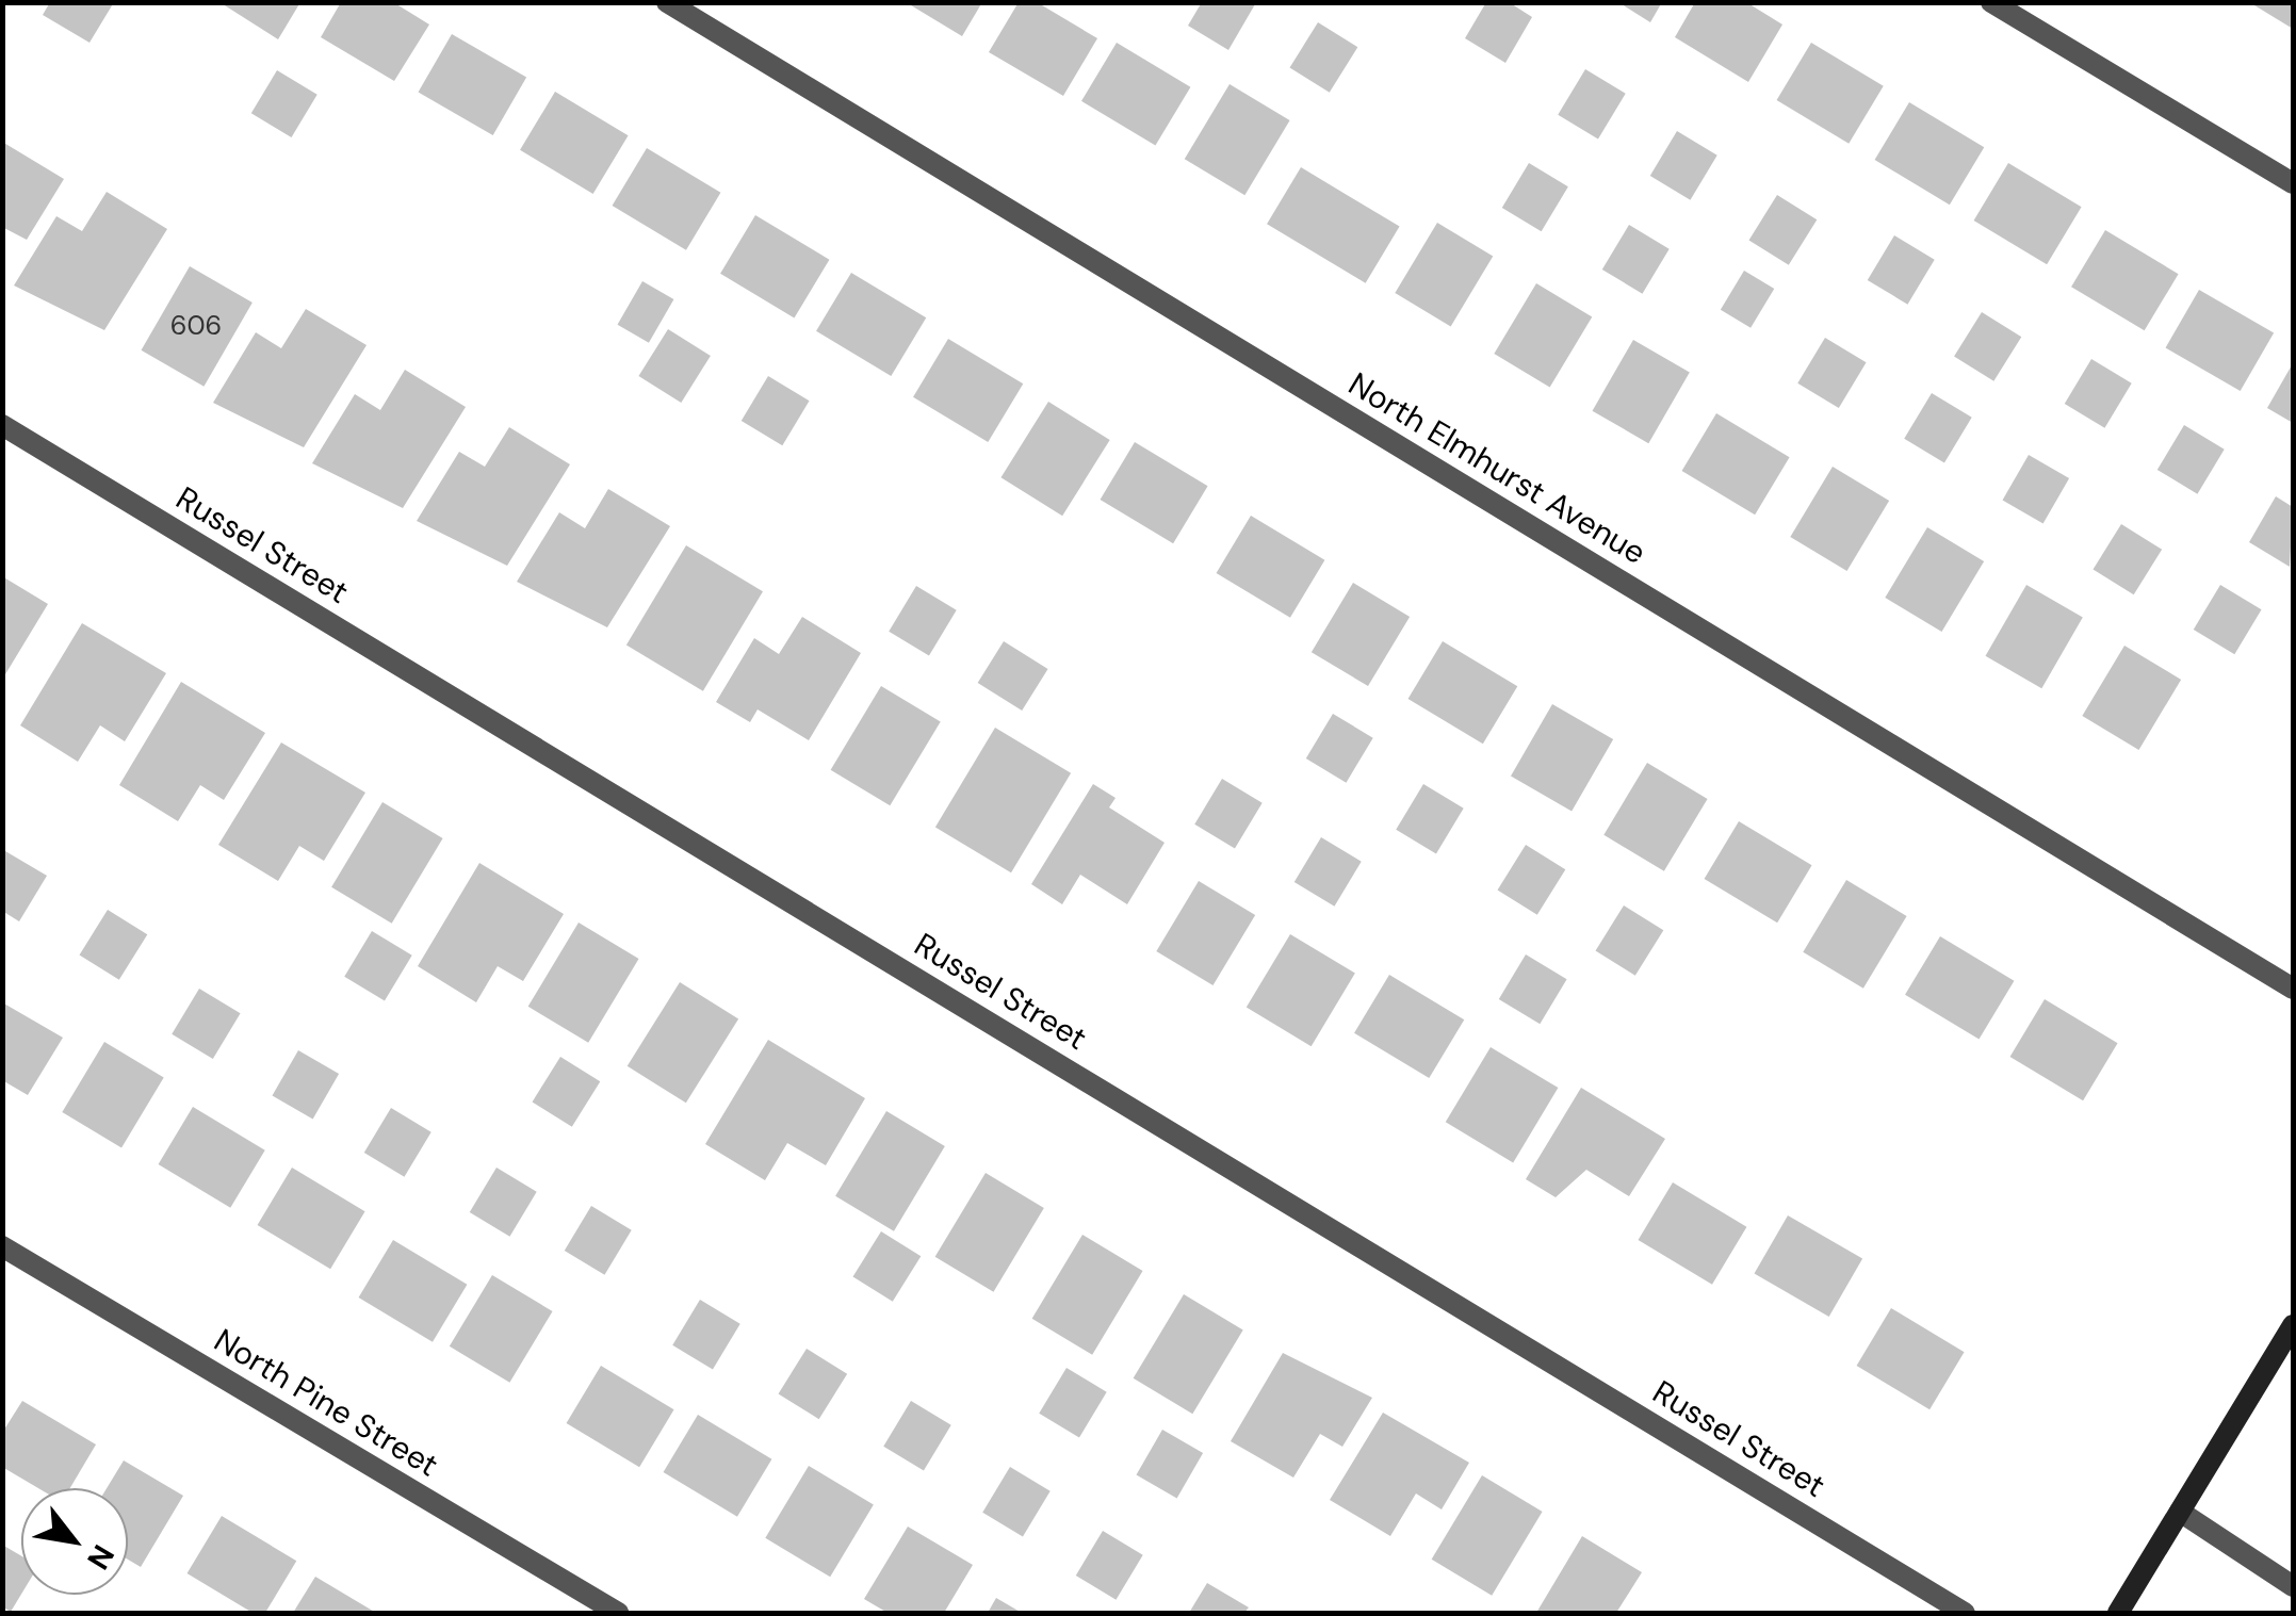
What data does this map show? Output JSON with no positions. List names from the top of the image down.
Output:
{
  "streets": {
    "street": ["North Elmhurst Avenue", "Russel Street", "North Pine Street"]
  },
  "house_numbers": ["606"],
  "north": "bottom right"
}
